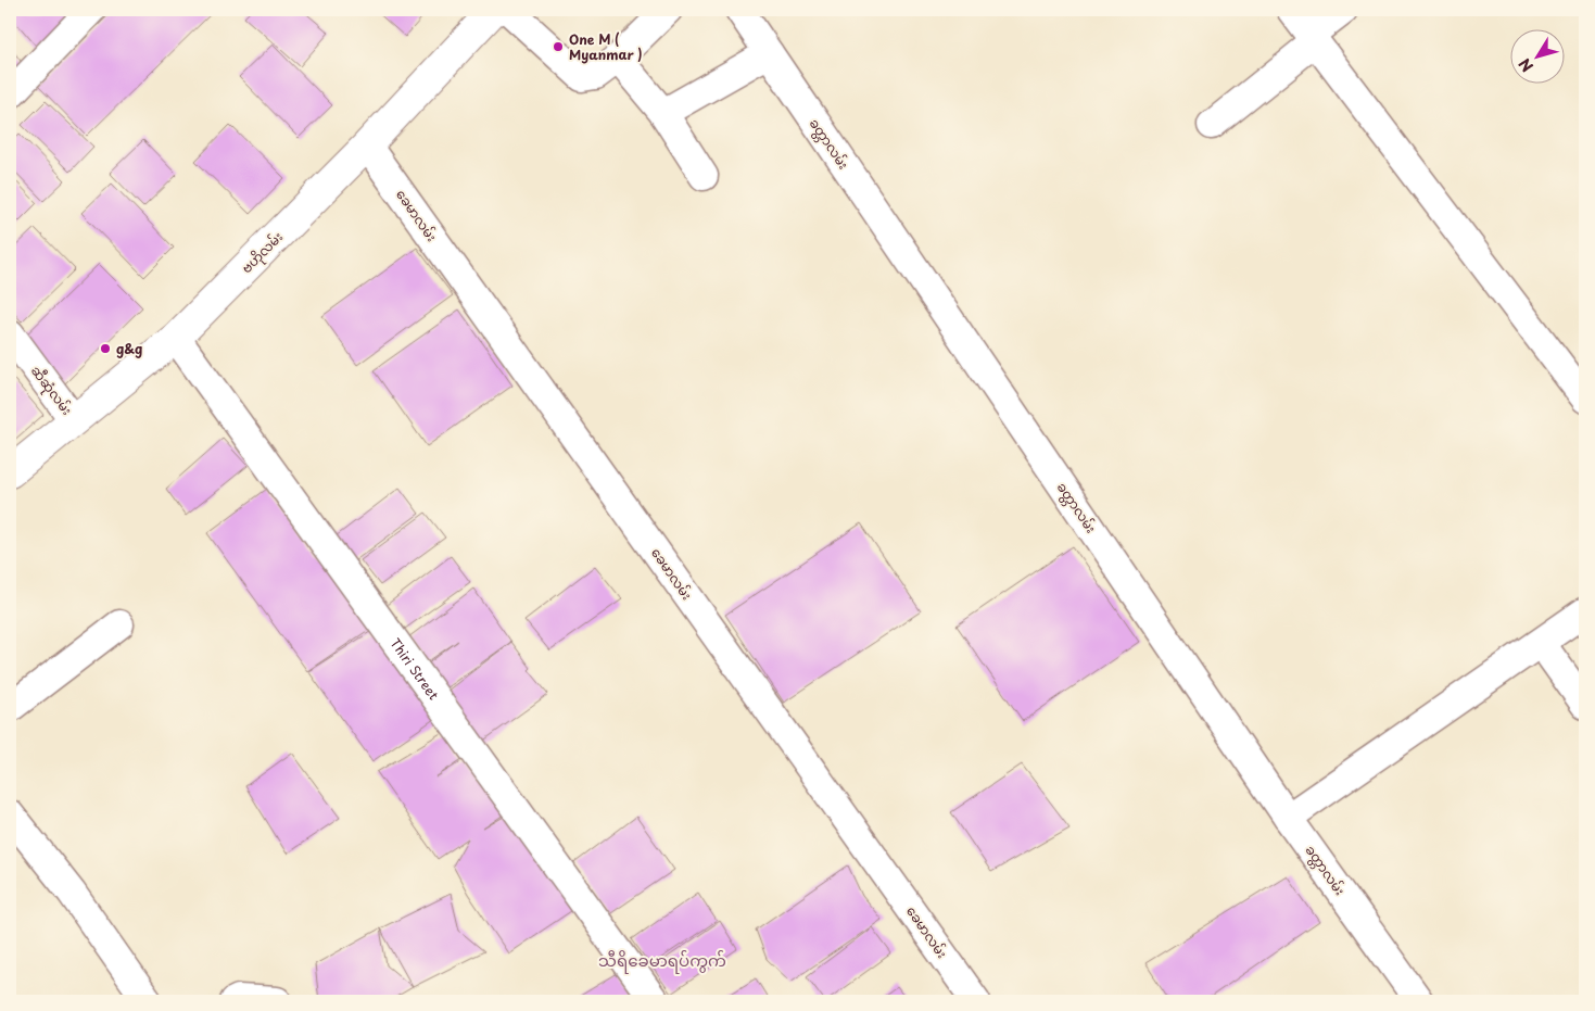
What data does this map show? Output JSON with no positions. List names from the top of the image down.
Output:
{
  "streets": {
    "main road": ["ဗဟိုလမ်း"],
    "street": [
      "ခတ္တာလမ်း",
      "ခေမာလမ်း",
      "ဆီဆုံလမ်း",
      "Thiri Street"
    ]
  },
  "crossings": [
    ["ခေမာလမ်း", "ဗဟိုလမ်း"],
    ["ဗဟိုလမ်း", "ဆီဆုံလမ်း"],
    ["ဗဟိုလမ်း", "Thiri Street"]
  ],
  "districts": ["သီရိခေမာရပ်ကွက်"],
  "places": ["One M ( Myanmar )", "g&g"],
  "north": "bottom left"
}
